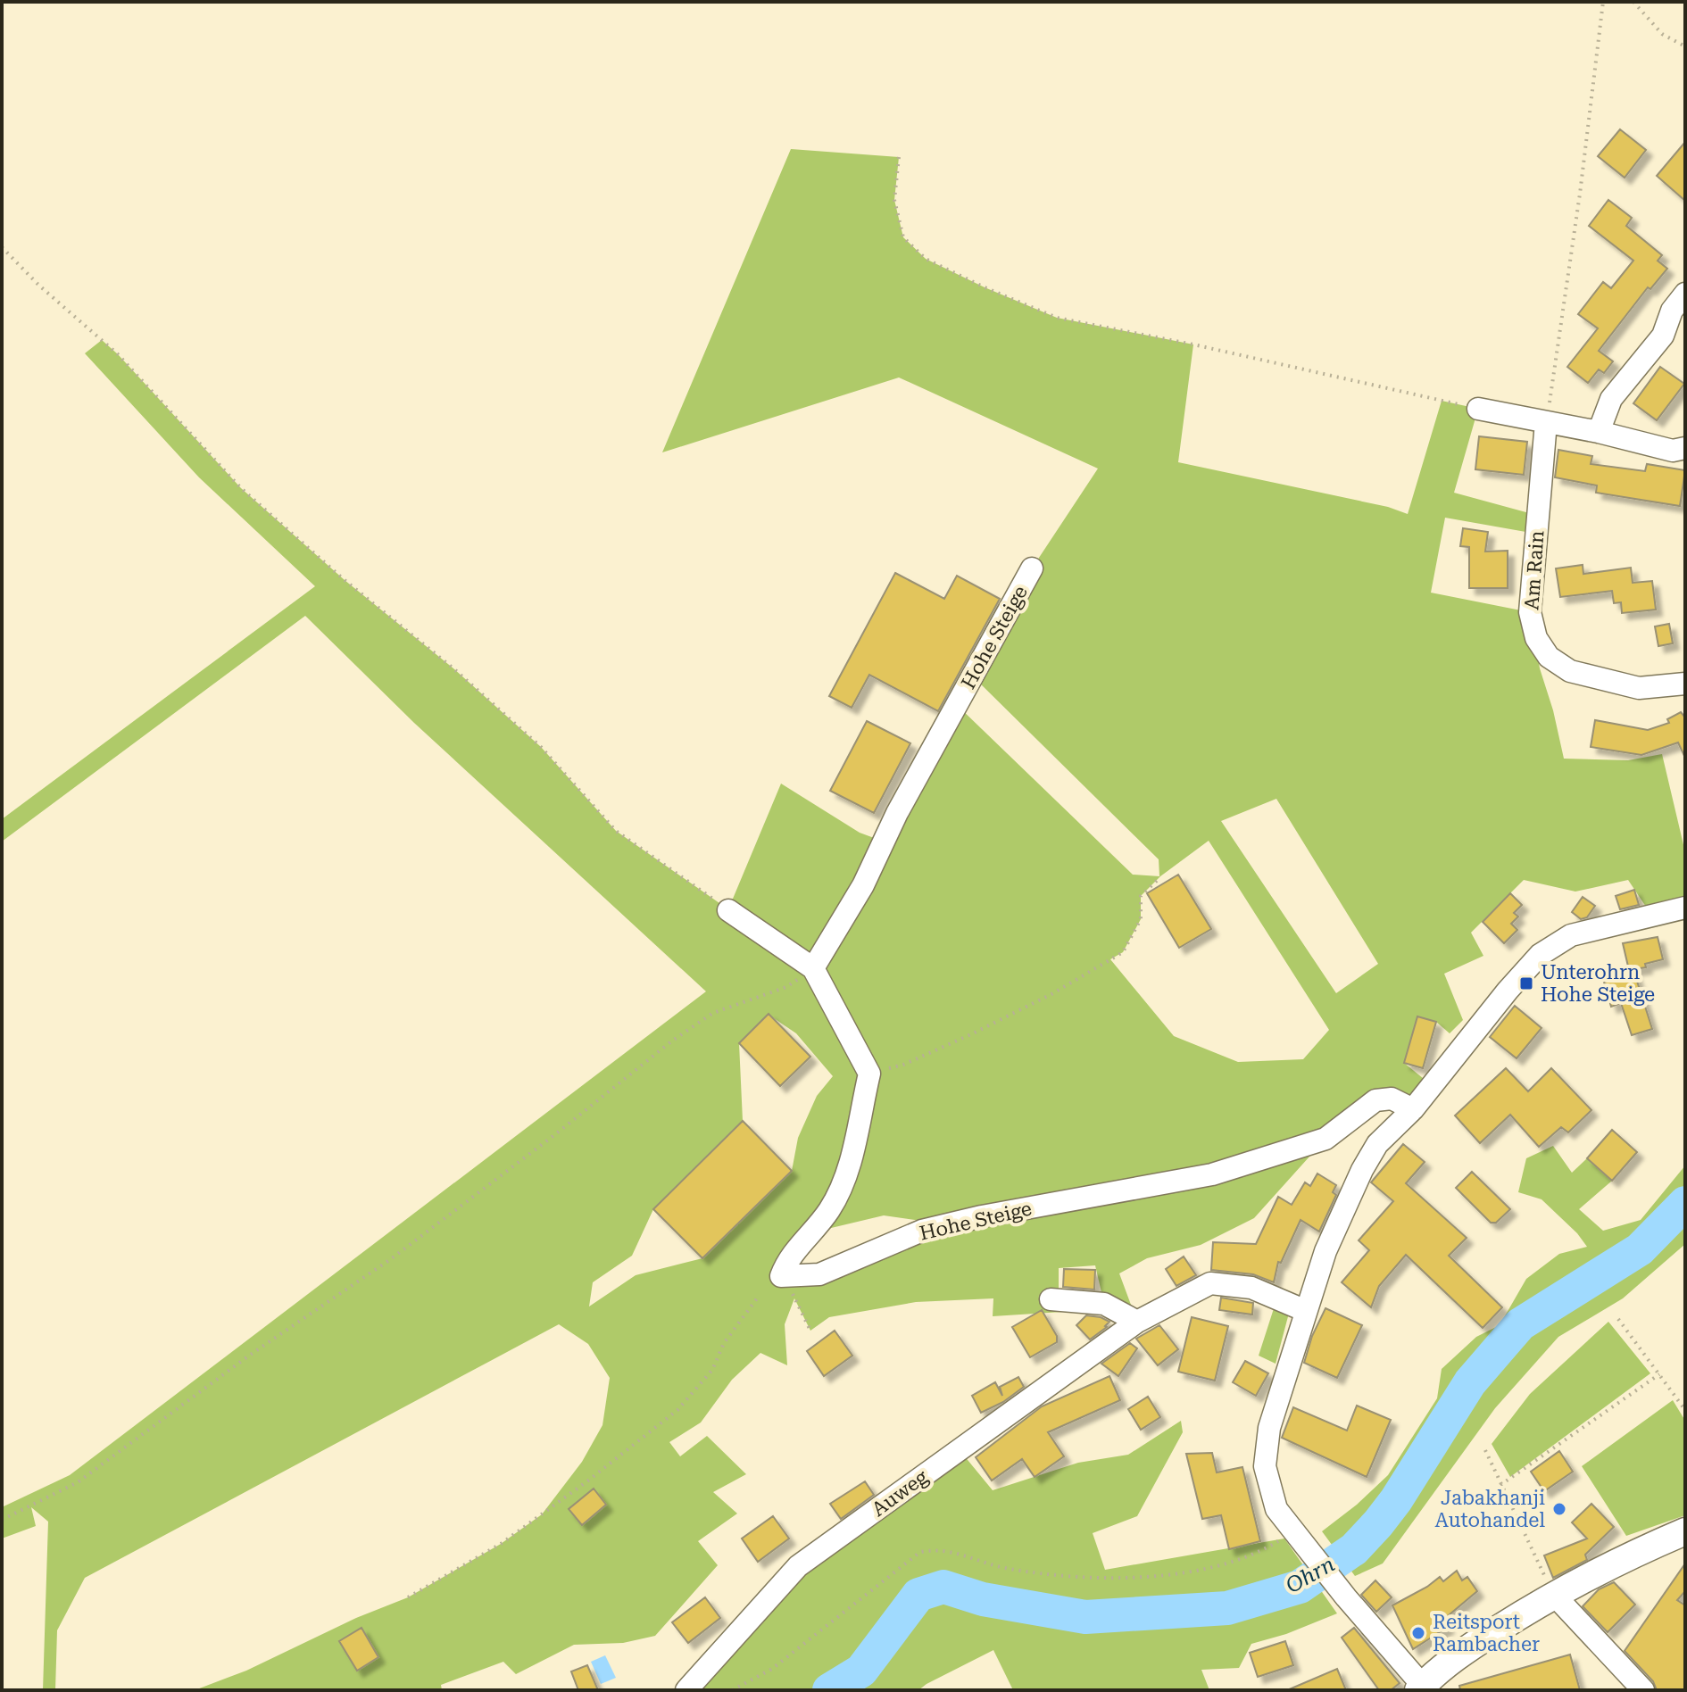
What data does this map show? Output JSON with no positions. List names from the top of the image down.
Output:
{
  "streets": {
    "street": ["Am Rain", "Hohe Steige", "Auweg"]
  },
  "water": ["Ohrn"],
  "places": {
    "transit": ["Unterohrn Hohe Steige"],
    "other": ["Jabakhanji Autohandel", "Reitsport Rambacher"]
  }
}
